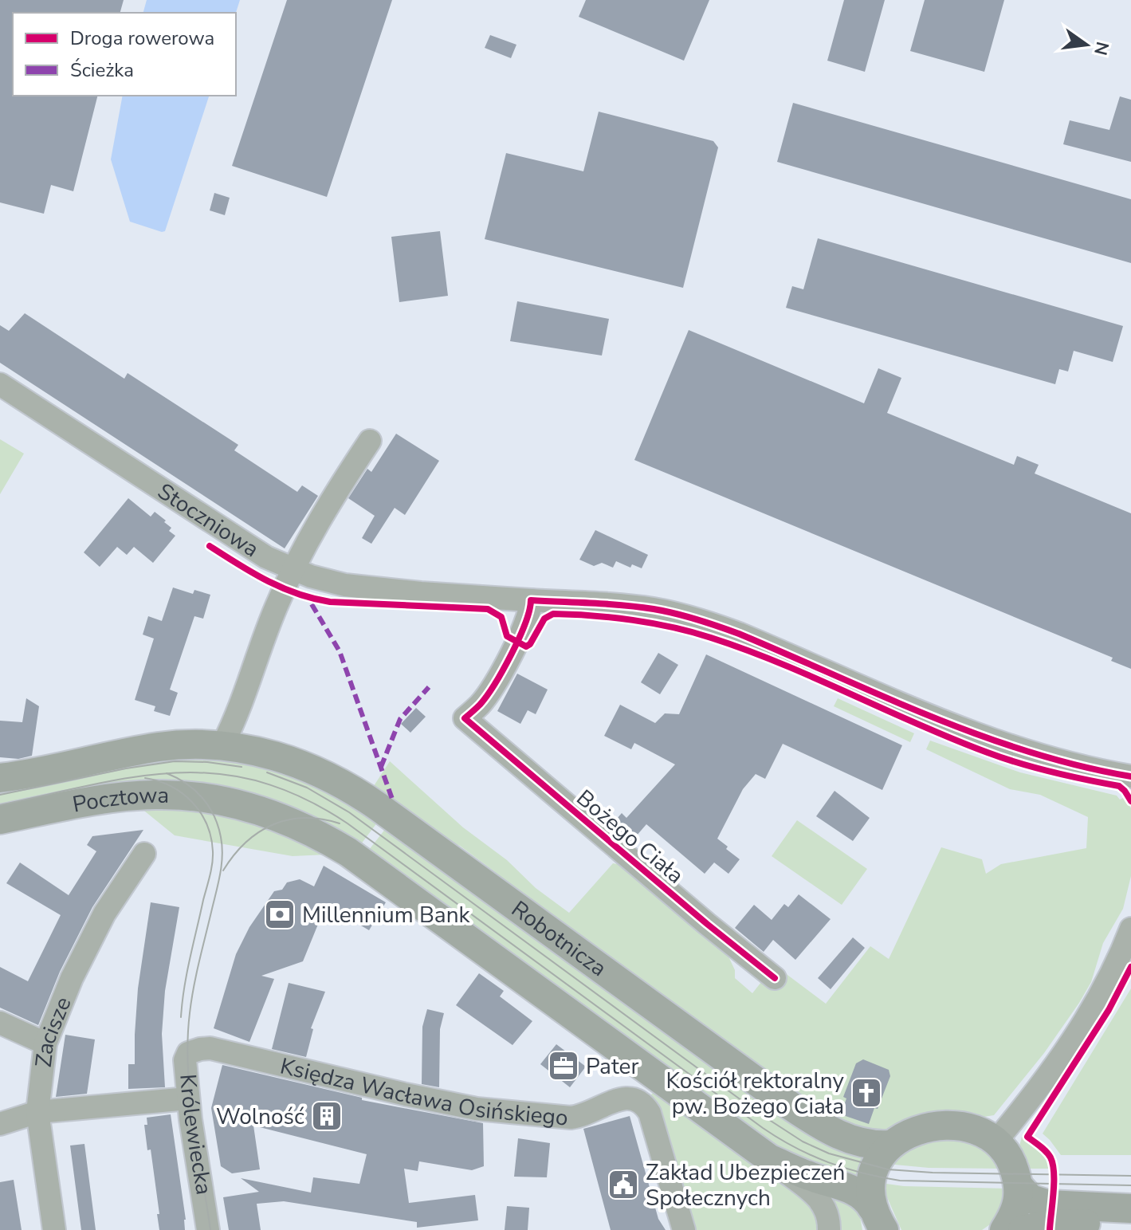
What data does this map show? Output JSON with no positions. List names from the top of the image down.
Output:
{
  "streets": {
    "main road": ["Pocztowa", "Robotnicza"],
    "street": [
      "Stoczniowa",
      "Bożego Ciała",
      "Zacisze",
      "Księdza Wacława Osińskiego",
      "Królewiecka"
    ]
  },
  "crossings": [
    ["Stoczniowa", "Bożego Ciała"],
    ["Pocztowa", "Robotnicza"],
    ["Księdza Wacława Osińskiego", "Królewiecka"]
  ],
  "places": {
    "bank": ["Millennium Bank"],
    "office": ["Pater"],
    "church": ["Kościół rektoralny pw. Bożego Ciała"],
    "building": ["Wolność"],
    "public building": ["Zakład Ubezpieczeń Społecznych"]
  },
  "legend": ["Droga rowerowa", "Ścieżka"],
  "north": "right"
}
